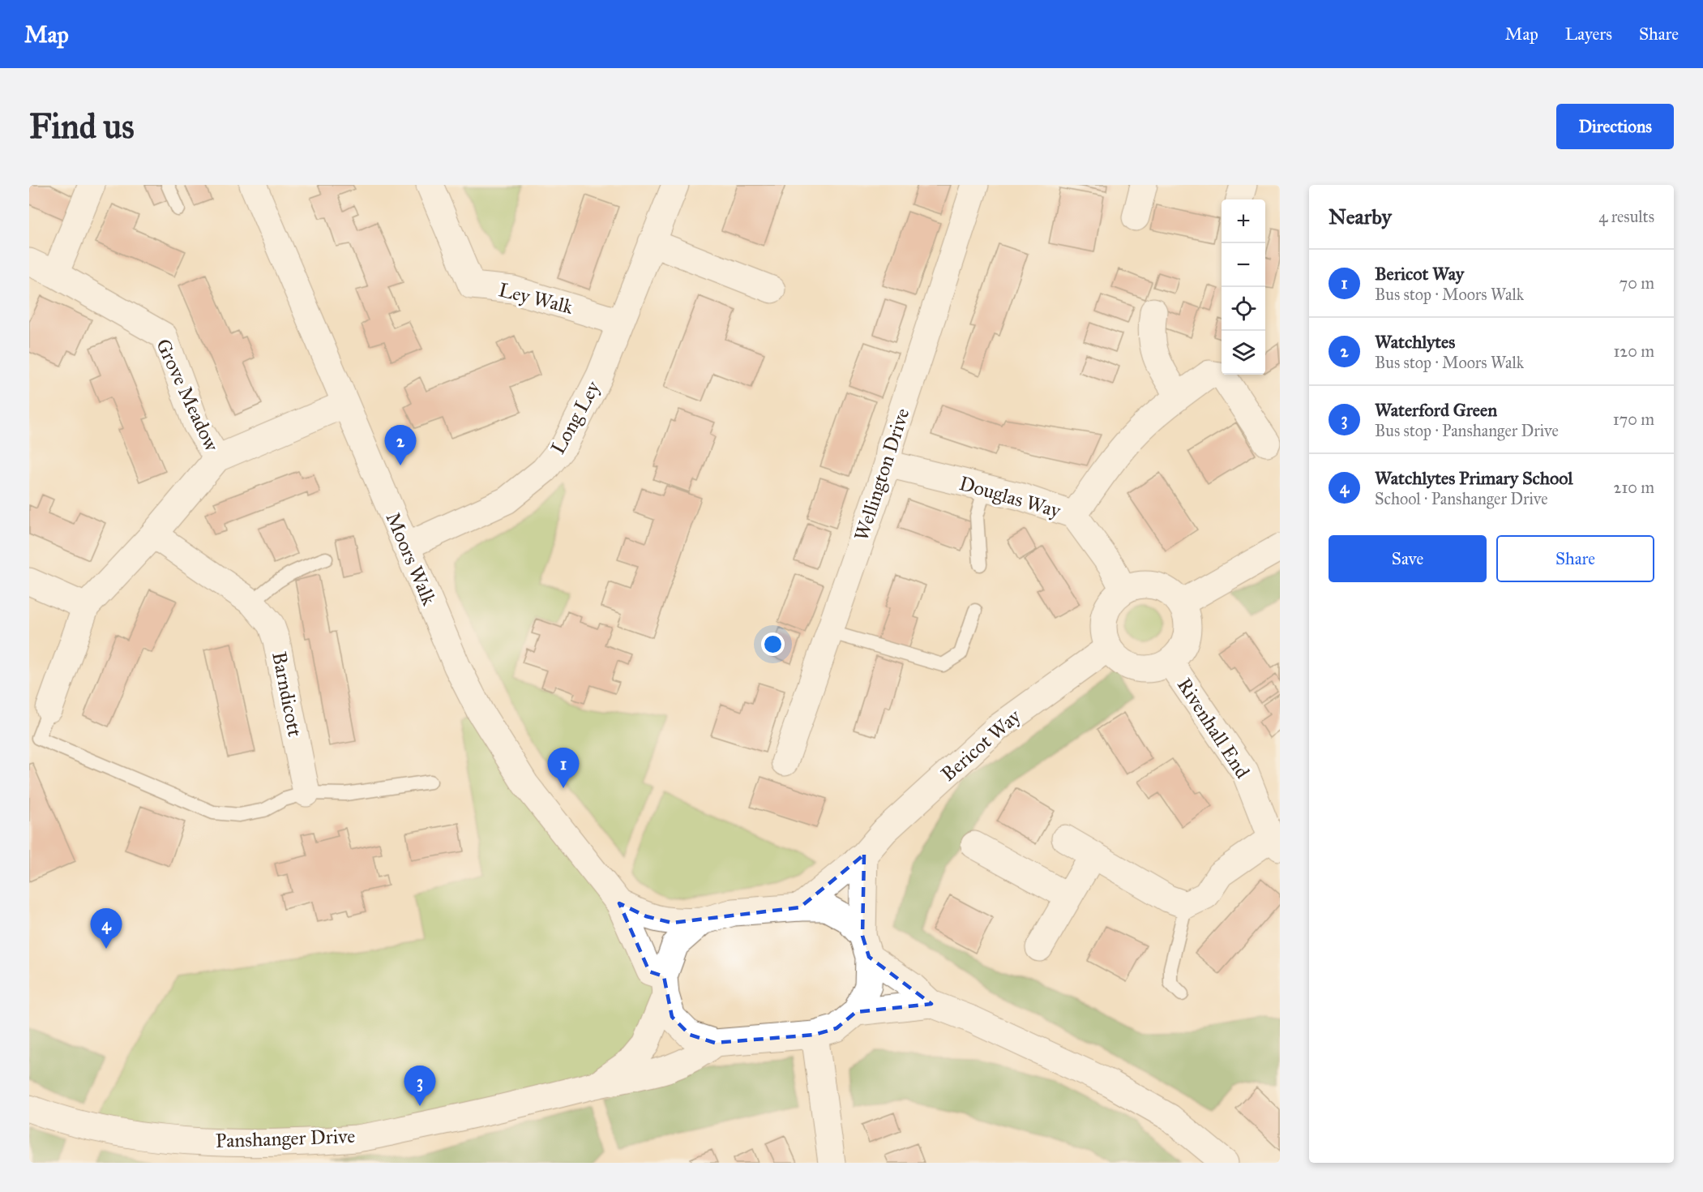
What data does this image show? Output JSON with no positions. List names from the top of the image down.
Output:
{
  "streets": {
    "street": [
      "Ley Walk",
      "Grove Meadow",
      "Long Ley",
      "Wellington Drive",
      "Douglas Way",
      "Moors Walk",
      "Barndicott",
      "Rivenhall End",
      "Bericot Way",
      "Panshanger Drive"
    ]
  },
  "crossings": [
    ["Ley Walk", "Long Ley"],
    ["Long Ley", "Moors Walk"],
    ["Wellington Drive", "Douglas Way"],
    ["Douglas Way", "Rivenhall End"],
    ["Douglas Way", "Bericot Way"],
    ["Moors Walk", "Panshanger Drive"],
    ["Rivenhall End", "Bericot Way"]
  ],
  "page": {
    "header": "Map",
    "nav": ["Map", "Layers", "Share"],
    "buttons": [
      "Directions",
      ["Save", "Share"]
    ],
    "title": "Find us",
    "heading": ["Nearby", "4 results"],
    "map_buttons": ["+", "−"],
    "list": [
      {
        "mark": "1",
        "name": "Bericot Way",
        "note": "Bus stop · Moors Walk",
        "value": "70 m"
      },
      {
        "mark": "2",
        "name": "Watchlytes",
        "note": "Bus stop · Moors Walk",
        "value": "120 m"
      },
      {
        "mark": "3",
        "name": "Waterford Green",
        "note": "Bus stop · Panshanger Drive",
        "value": "170 m"
      },
      {
        "mark": "4",
        "name": "Watchlytes Primary School",
        "note": "School · Panshanger Drive",
        "value": "210 m"
      }
    ],
    "pins": [
      "2",
      "1",
      "4",
      "3"
    ]
  }
}
